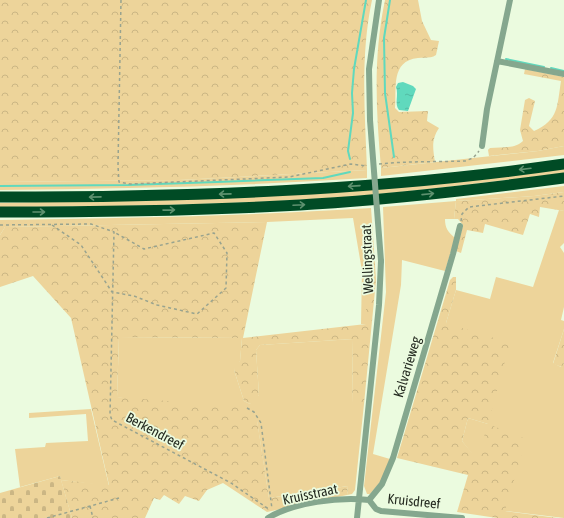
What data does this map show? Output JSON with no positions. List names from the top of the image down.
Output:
{
  "streets": {
    "street": [
      "Wellingstraat",
      "Kalvarieweg",
      "Kruisstraat",
      "Kruisdreef"
    ],
    "path": ["Berkendreef"]
  },
  "crossings": [
    ["Wellingstraat", "Kruisstraat"],
    ["Kalvarieweg", "Kruisdreef"],
    ["Berkendreef", "Kruisstraat"]
  ]
}
